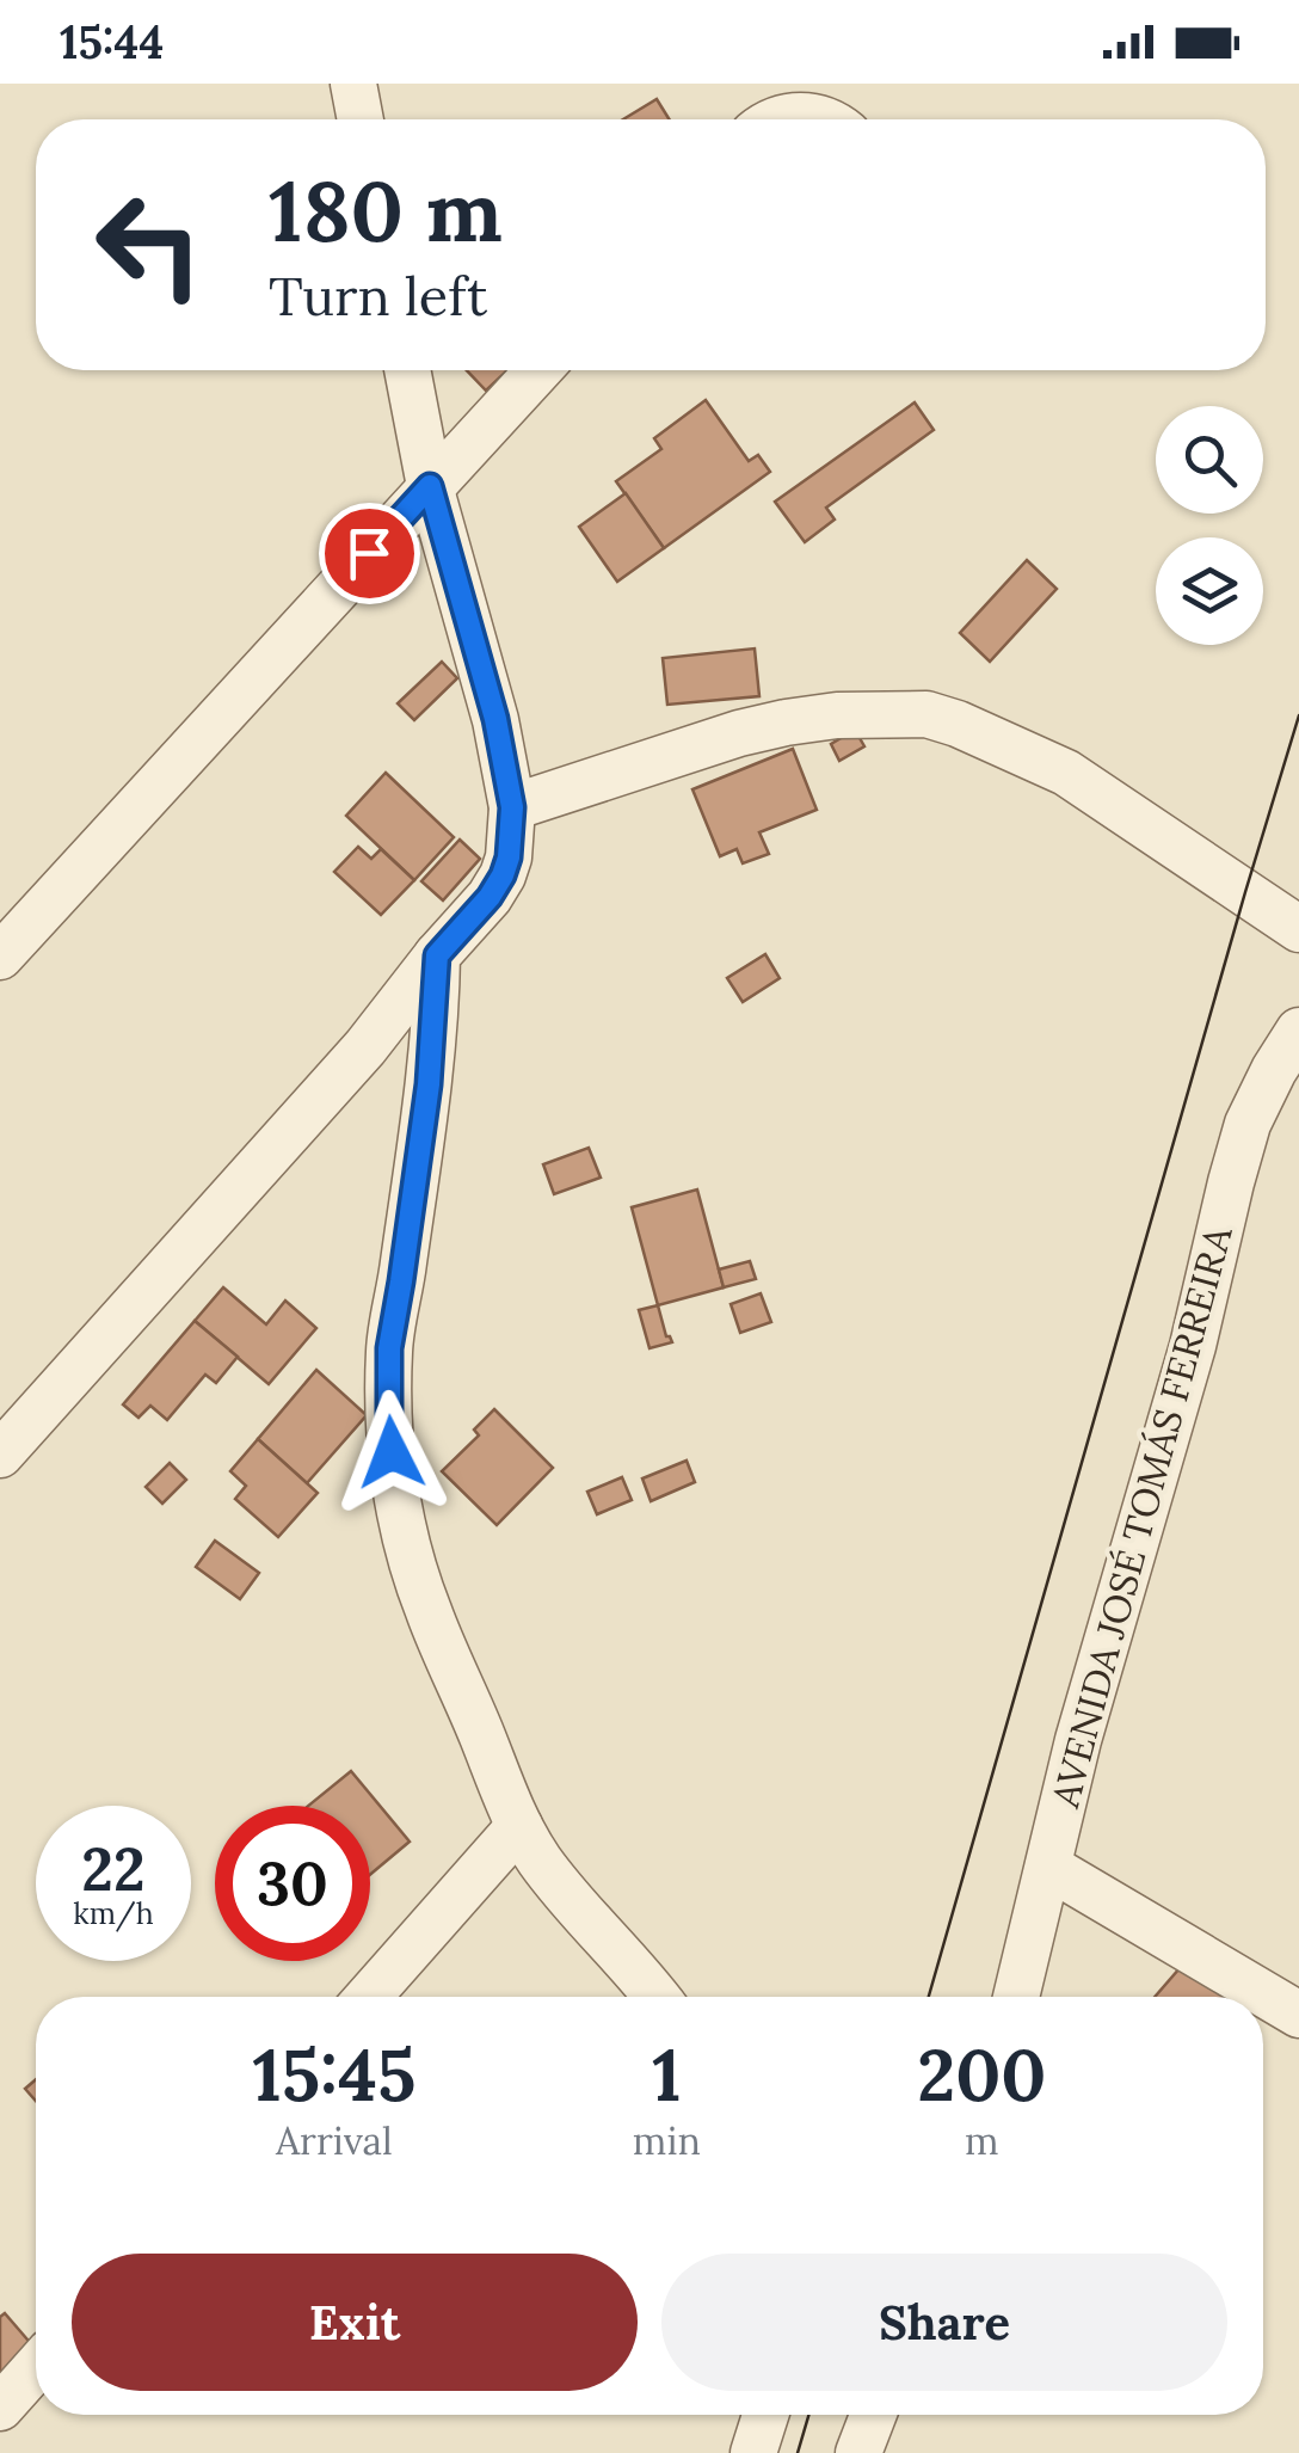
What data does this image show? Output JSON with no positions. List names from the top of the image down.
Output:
{
  "streets": {
    "street": ["AVENIDA JOSÉ TOMÁS FERREIRA"]
  },
  "page": {
    "status": "15:44",
    "turn": ["180 m", "Turn left"],
    "speed": "22 km/h",
    "limit": "30",
    "eta": [
      "15:45",
      "Arrival",
      "1",
      "min",
      "200",
      "m"
    ],
    "buttons": ["Exit", "Share"]
  }
}
